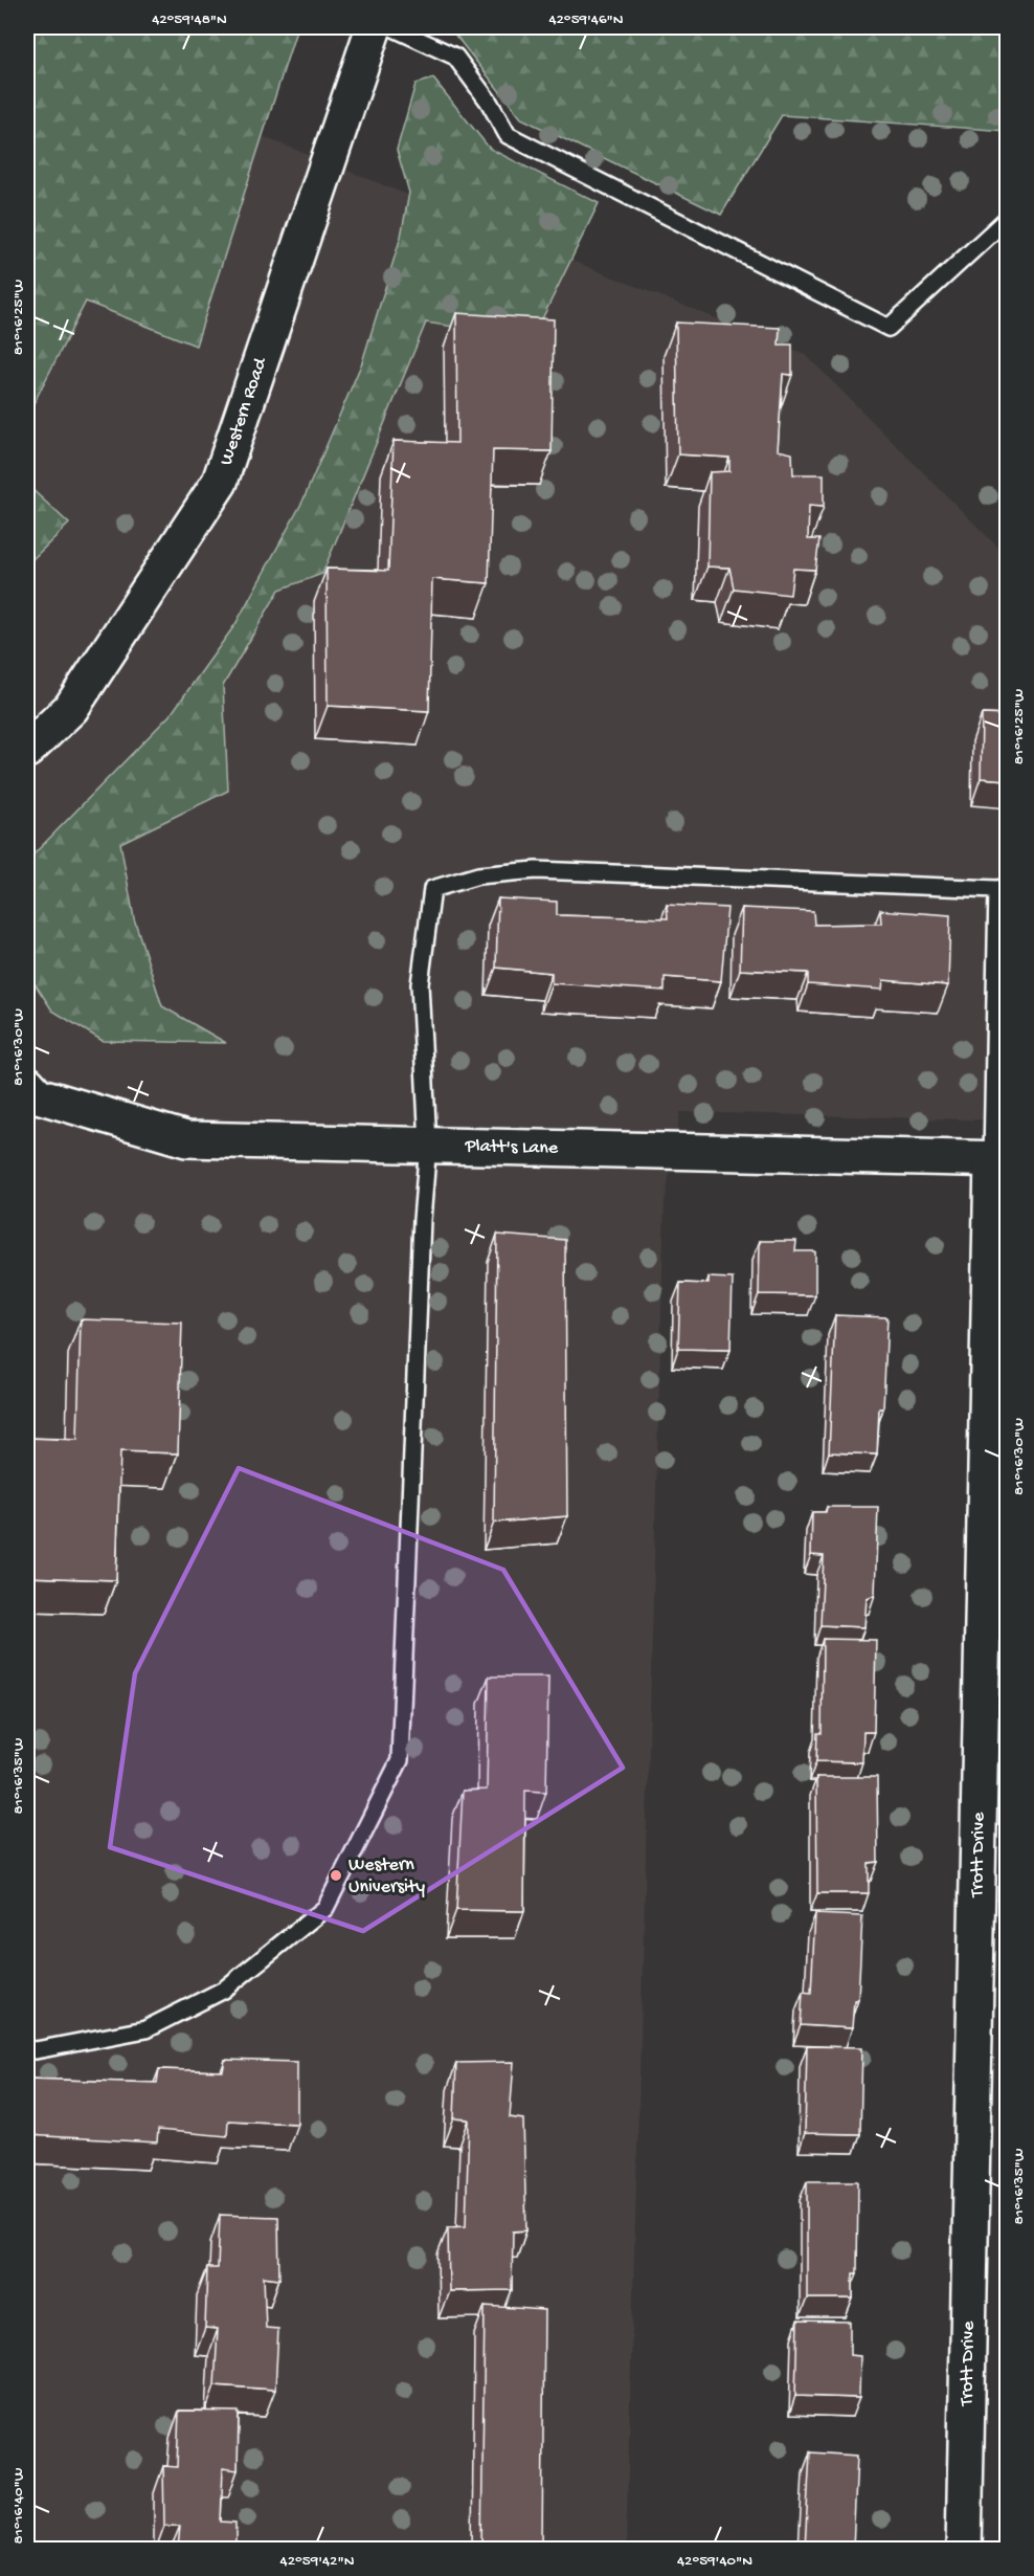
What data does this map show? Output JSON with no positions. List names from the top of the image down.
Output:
{
  "streets": {
    "street": ["Western Road", "Platt's Lane", "Trott Drive"]
  },
  "crossings": [
    ["Platt's Lane", "Trott Drive"]
  ],
  "places": ["Western University"],
  "coordinates": [
    "42°59'48\"N",
    "42°59'46\"N",
    "81°16'25\"W",
    "81°16'30\"W",
    "81°16'35\"W",
    "81°16'40\"W",
    "42°59'42\"N",
    "42°59'40\"N"
  ]
}
